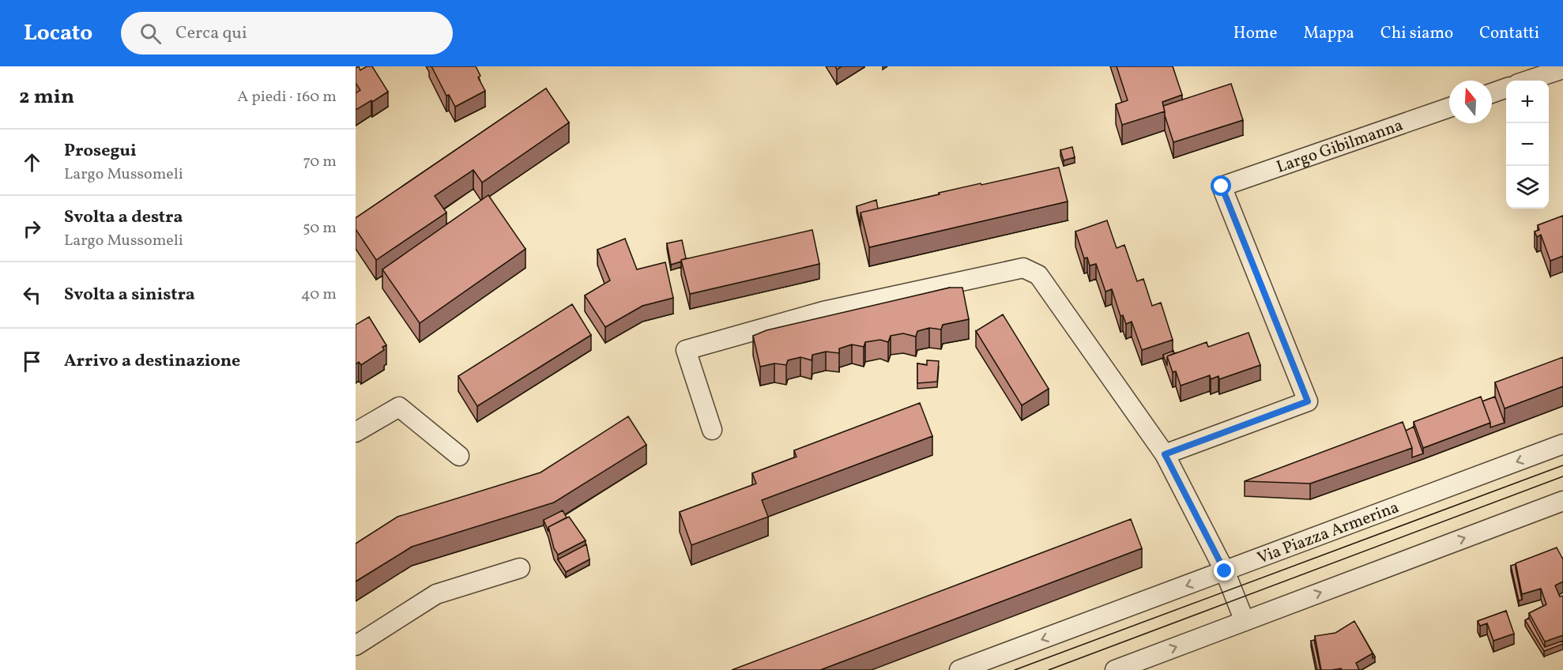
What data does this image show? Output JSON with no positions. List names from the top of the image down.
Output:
{
  "streets": {
    "street": ["Largo Gibilmanna", "Via Piazza Armerina"]
  },
  "north": "top",
  "page": {
    "header": "Locato",
    "search": "Cerca qui",
    "nav": [
      "Home",
      "Mappa",
      "Chi siamo",
      "Contatti"
    ],
    "heading": ["2 min", "A piedi · 160 m"],
    "map_buttons": ["+", "−"],
    "list": [
      ["Prosegui", "Largo Mussomeli", "70 m"],
      ["Svolta a destra", "Largo Mussomeli", "50 m"],
      ["Svolta a sinistra", "40 m"],
      "Arrivo a destinazione"
    ]
  }
}
